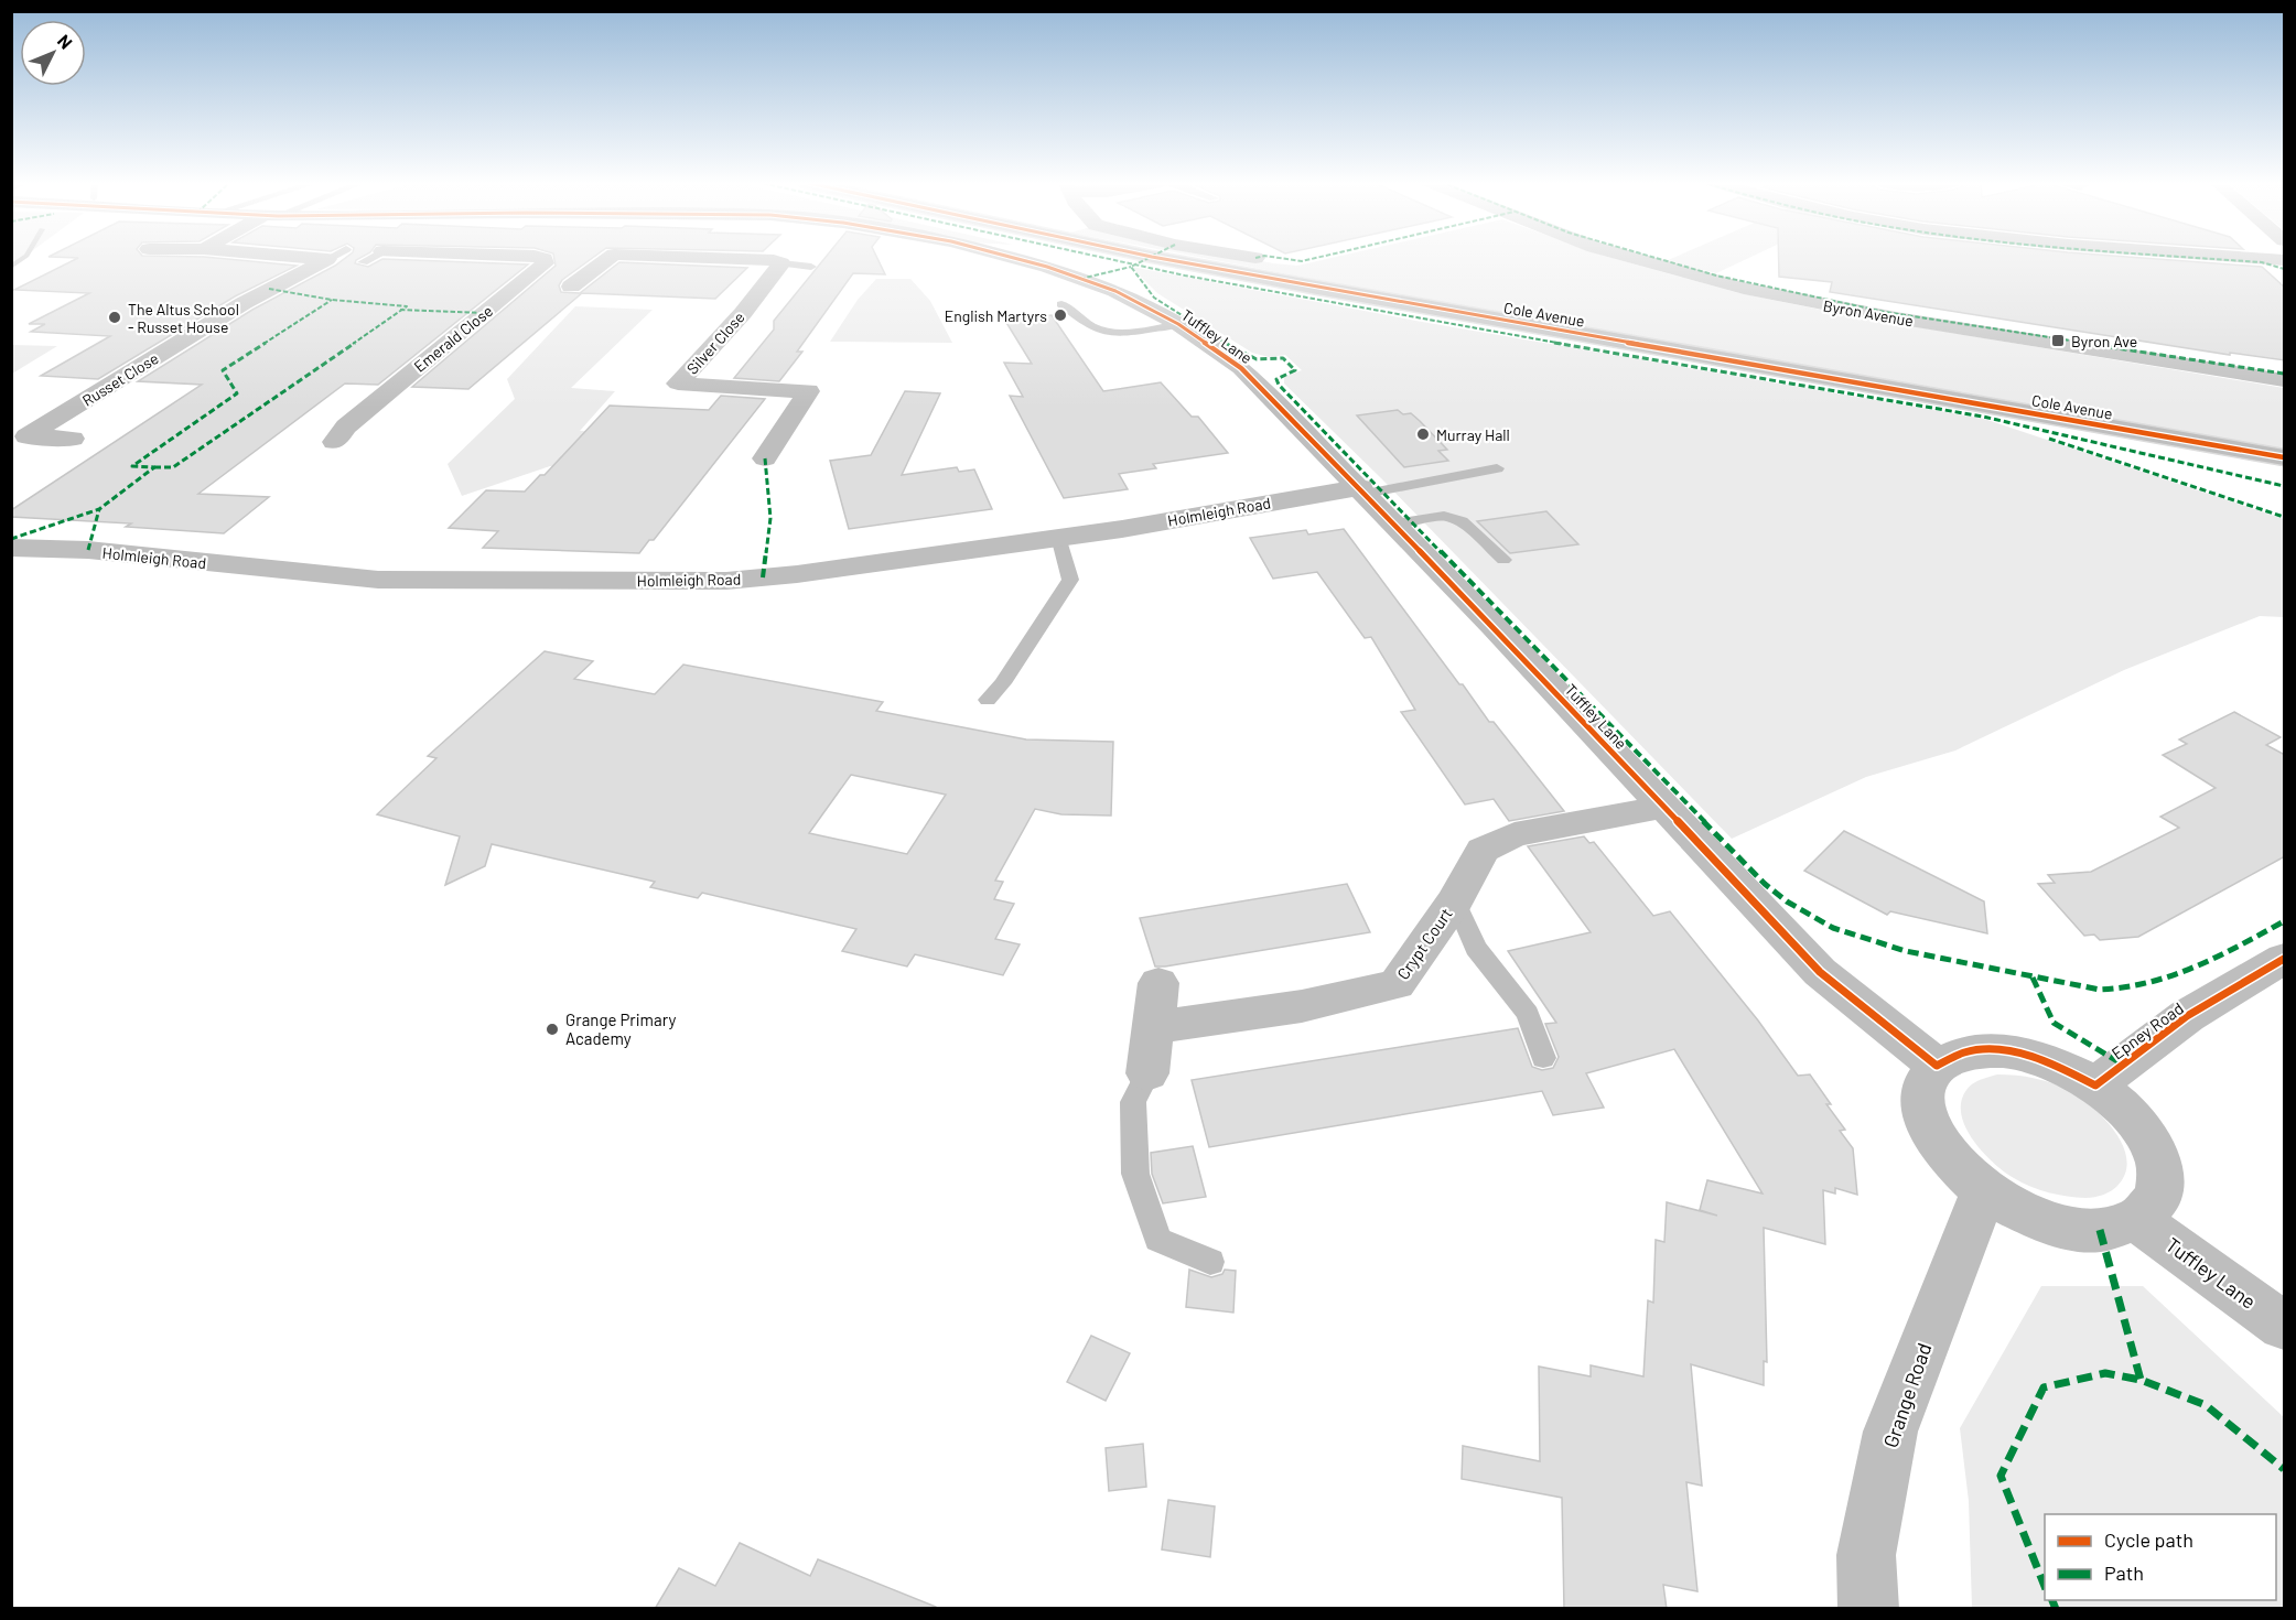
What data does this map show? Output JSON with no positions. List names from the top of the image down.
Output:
{
  "streets": {
    "main road": [
      "Byron Avenue",
      "Cole Avenue",
      "Tuffley Lane",
      "Emerald Close",
      "Silver Close",
      "Russet Close",
      "Holmleigh Road",
      "Crypt Court",
      "Epney Road",
      "Grange Road"
    ]
  },
  "crossings": [
    ["Tuffley Lane", "Holmleigh Road"],
    ["Tuffley Lane", "Crypt Court"],
    ["Tuffley Lane", "Epney Road"],
    ["Tuffley Lane", "Grange Road"],
    ["Epney Road", "Grange Road"]
  ],
  "places": {
    "other": [
      "English Martyrs",
      "The Altus School - Russet House",
      "Murray Hall",
      "Grange Primary Academy"
    ],
    "transit": ["Byron Ave"]
  },
  "legend": ["Cycle path", "Path"],
  "north": "top right"
}
